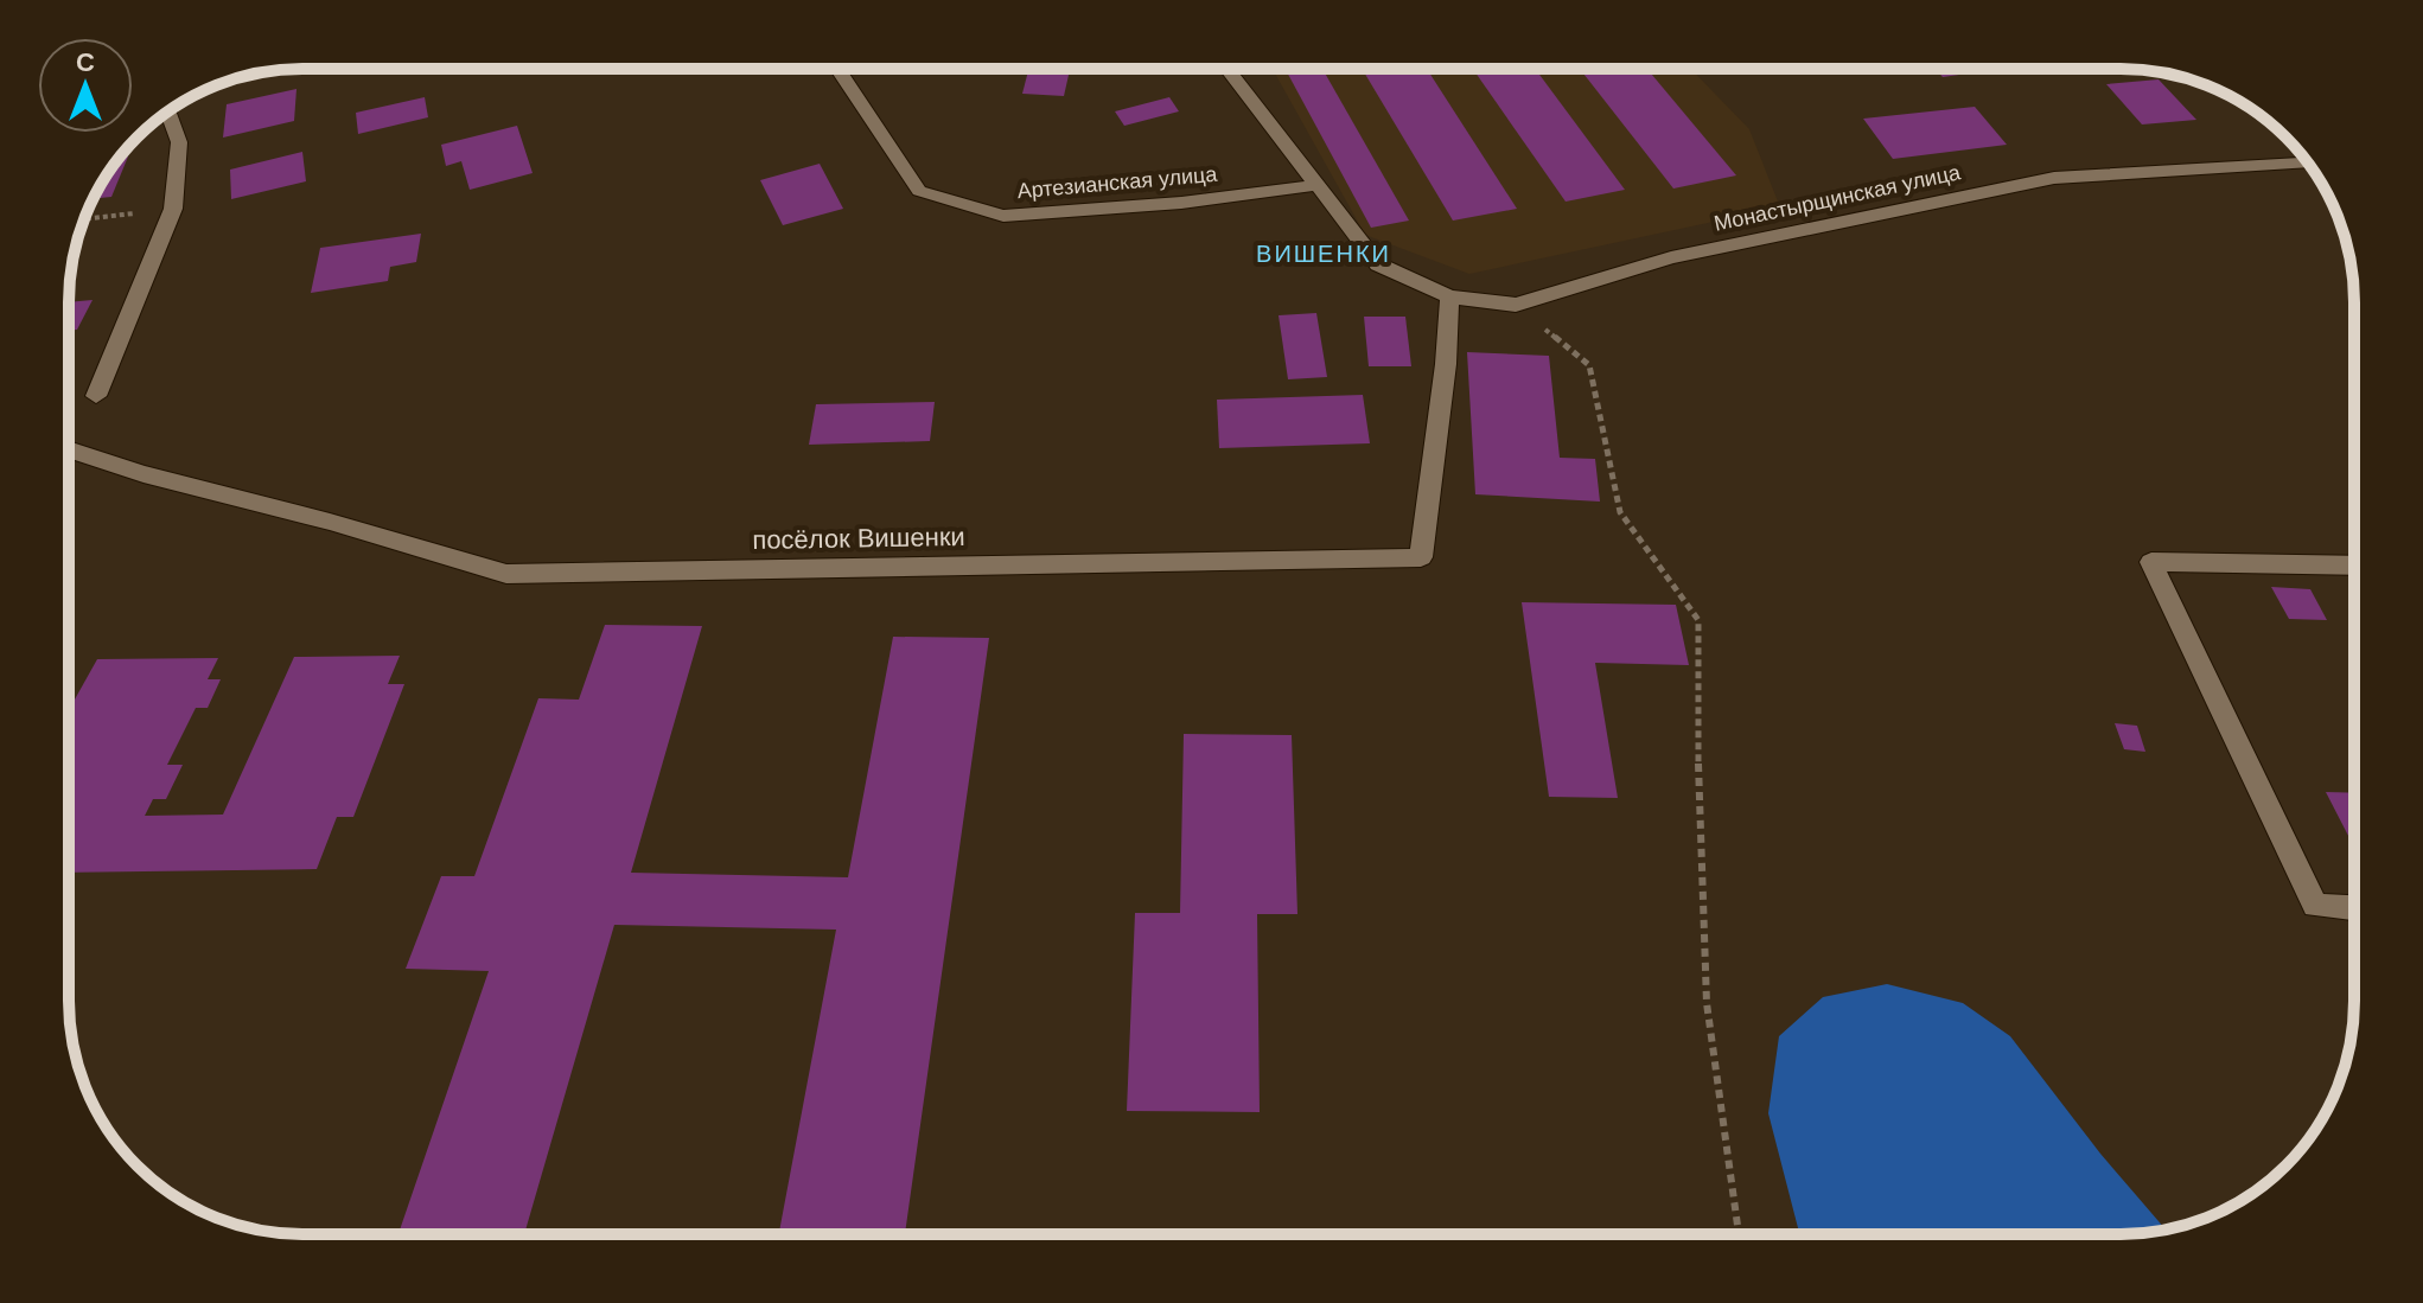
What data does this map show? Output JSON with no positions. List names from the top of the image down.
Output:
{
  "streets": {
    "street": ["Артезианская улица", "Монастырщинская улица", "посёлок Вишенки"]
  },
  "crossings": [
    ["Артезианская улица", "Монастырщинская улица"],
    ["Монастырщинская улица", "посёлок Вишенки"]
  ],
  "districts": ["ВИШЕНКИ"],
  "north": "top"
}
